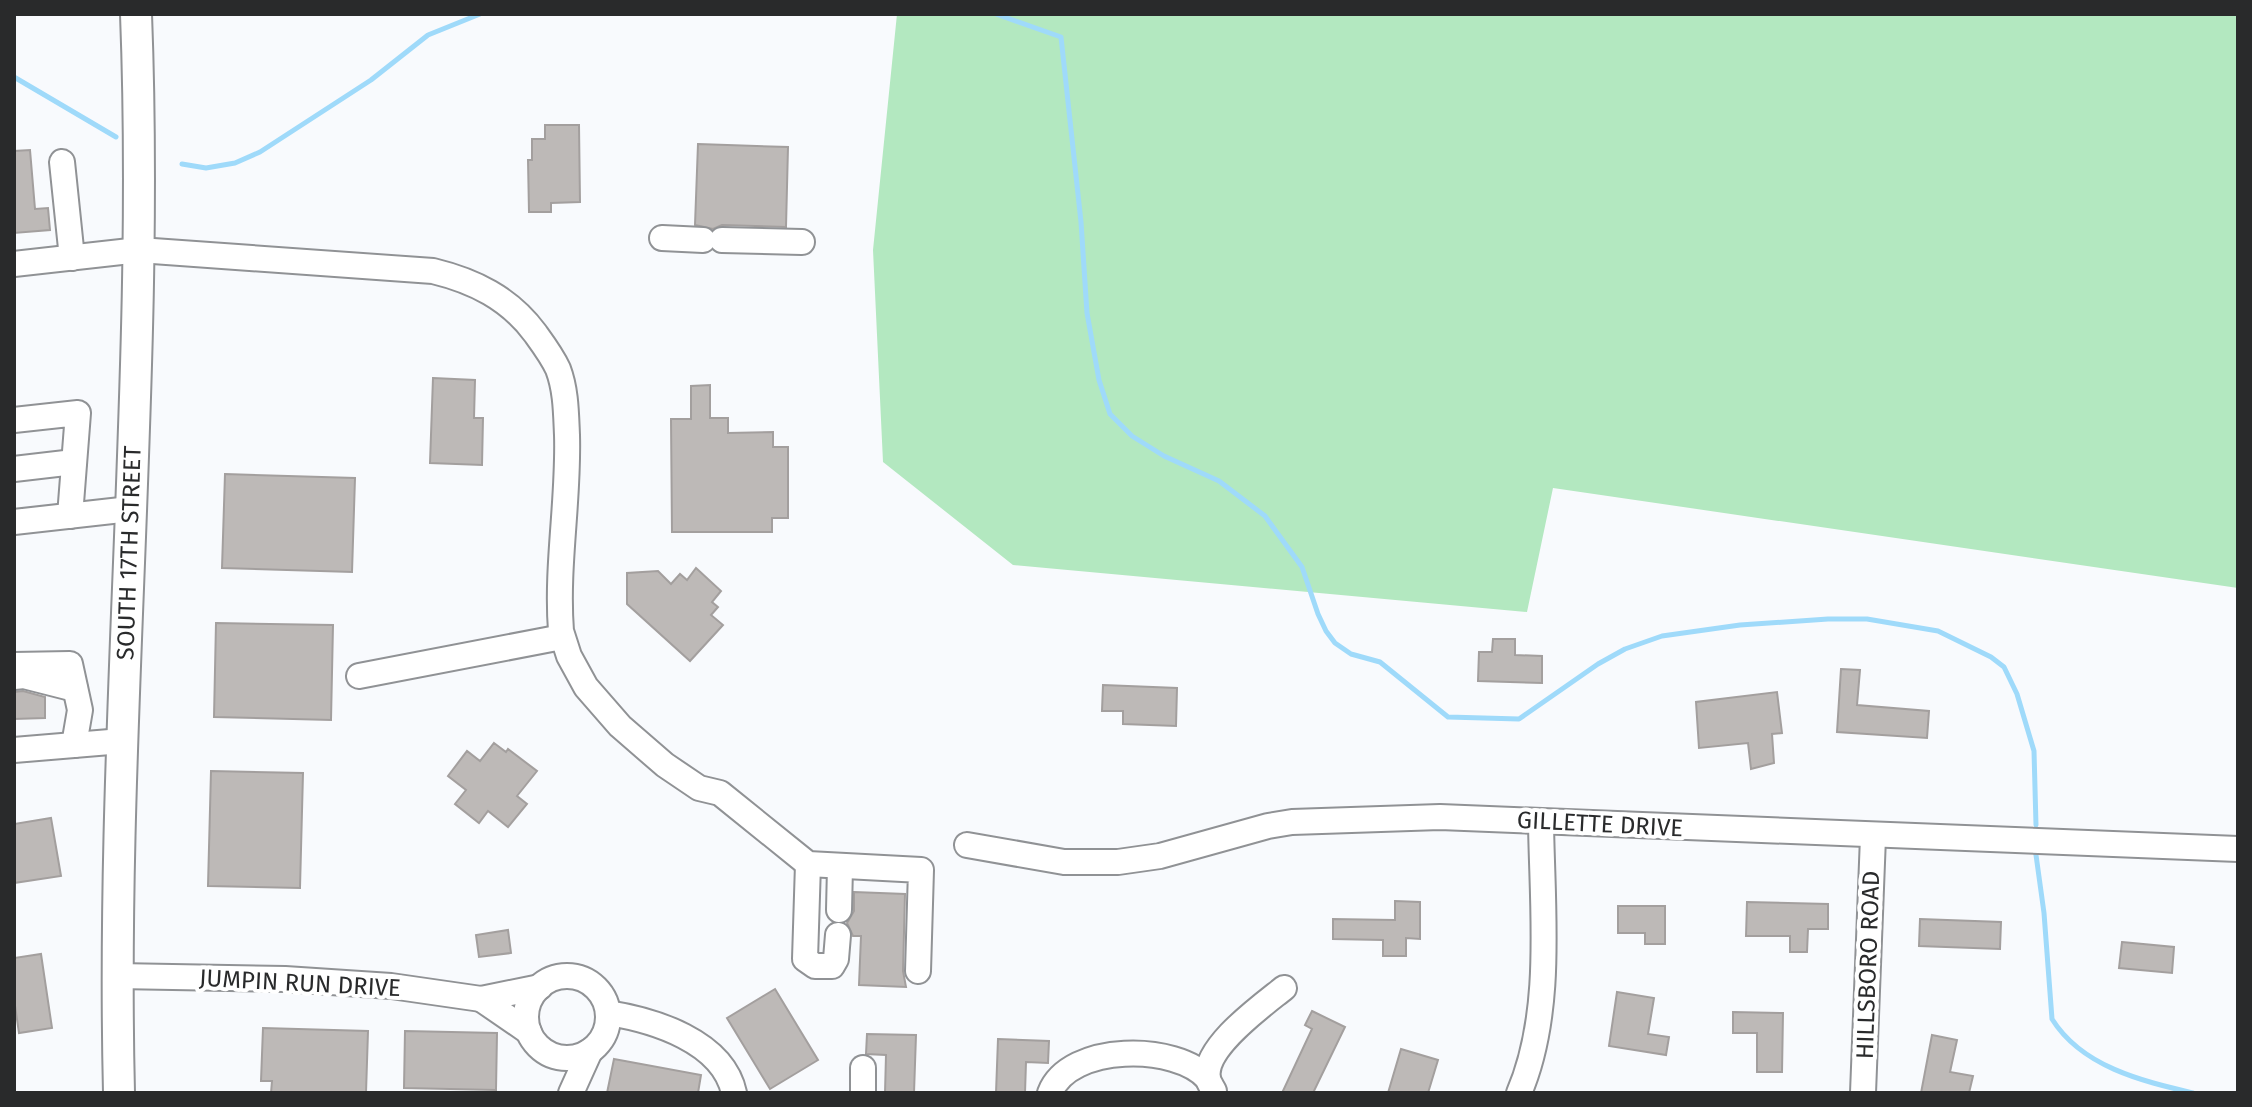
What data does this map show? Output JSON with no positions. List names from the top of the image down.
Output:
{
  "streets": {
    "main road": ["SOUTH 17TH STREET"],
    "street": ["GILLETTE DRIVE", "HILLSBORO ROAD", "JUMPIN RUN DRIVE"]
  },
  "crossings": [
    ["SOUTH 17TH STREET", "JUMPIN RUN DRIVE"],
    ["GILLETTE DRIVE", "HILLSBORO ROAD"]
  ]
}
